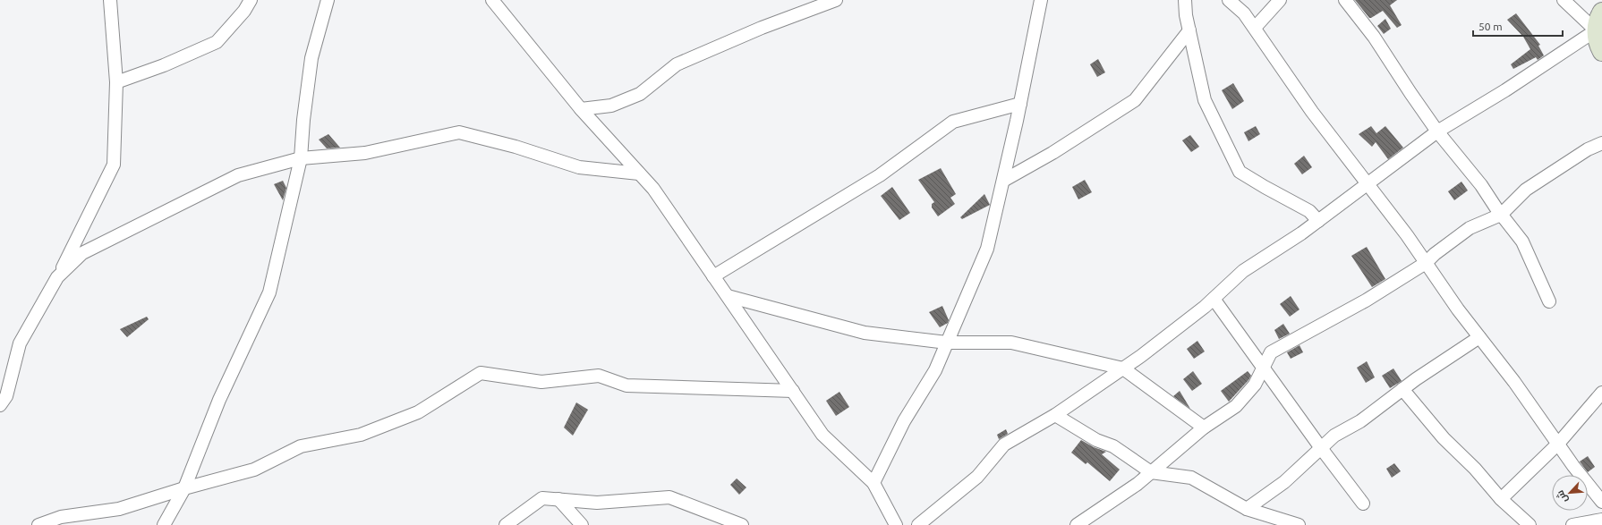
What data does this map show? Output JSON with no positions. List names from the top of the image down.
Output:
{
  "scale_bar": "50 m",
  "north": "bottom left"
}
